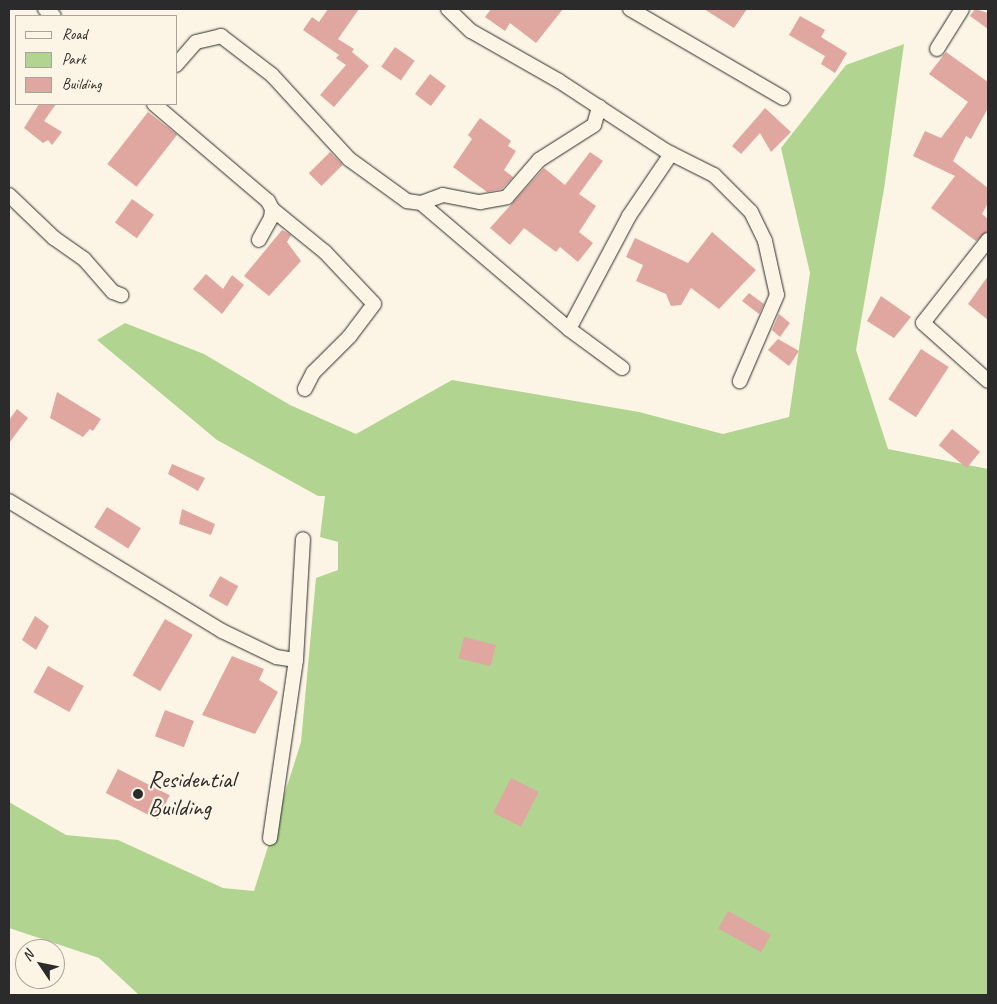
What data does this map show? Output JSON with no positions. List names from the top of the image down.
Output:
{
  "places": ["Residential Building"],
  "legend": ["Road", "Park", "Building"],
  "north": "top left"
}
